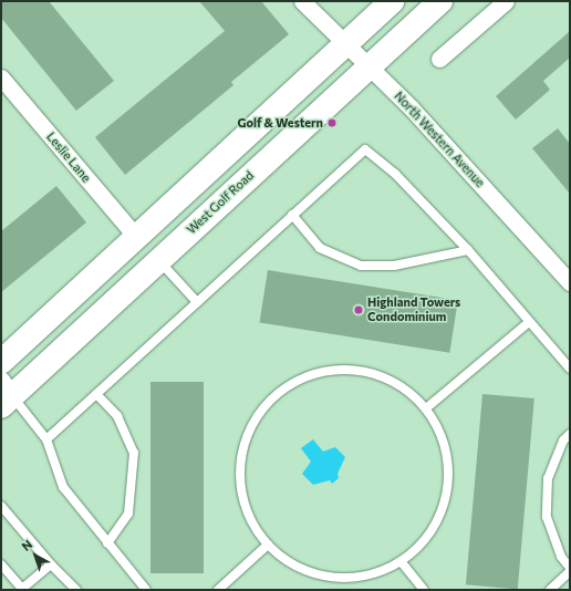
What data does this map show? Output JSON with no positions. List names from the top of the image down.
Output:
{
  "streets": {
    "main road": ["West Golf Road"],
    "street": ["North Western Avenue", "Leslie Lane"]
  },
  "crossings": [
    ["North Western Avenue", "West Golf Road"]
  ],
  "places": ["Golf & Western", "Highland Towers Condominium"],
  "north": "top left"
}
